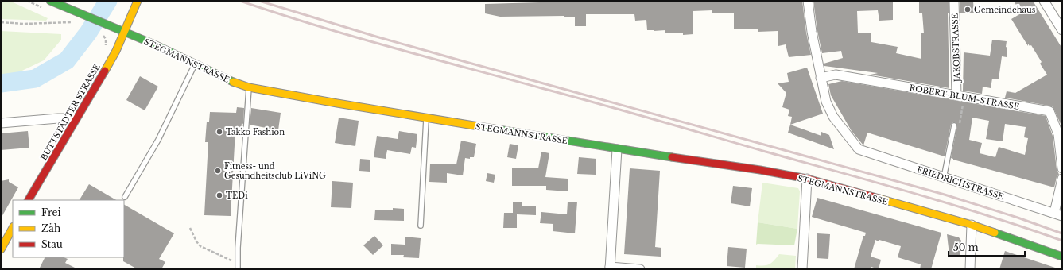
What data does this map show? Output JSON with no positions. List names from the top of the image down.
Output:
{
  "streets": {
    "main road": ["STEGMANNSTRASSE", "BUTTSTÄDTER STRASSE"],
    "street": ["JAKOBSTRASSE", "ROBERT-BLUM-STRASSE", "FRIEDRICHSTRASSE"]
  },
  "crossings": [
    ["JAKOBSTRASSE", "ROBERT-BLUM-STRASSE"],
    ["STEGMANNSTRASSE", "BUTTSTÄDTER STRASSE"],
    ["ROBERT-BLUM-STRASSE", "FRIEDRICHSTRASSE"]
  ],
  "places": [
    "Gemeindehaus",
    "Takko Fashion",
    "Fitness- und Gesundheitsclub LiViNG",
    "TEDi"
  ],
  "legend": ["Frei", "Zäh", "Stau"],
  "scale_bar": "50 m"
}
